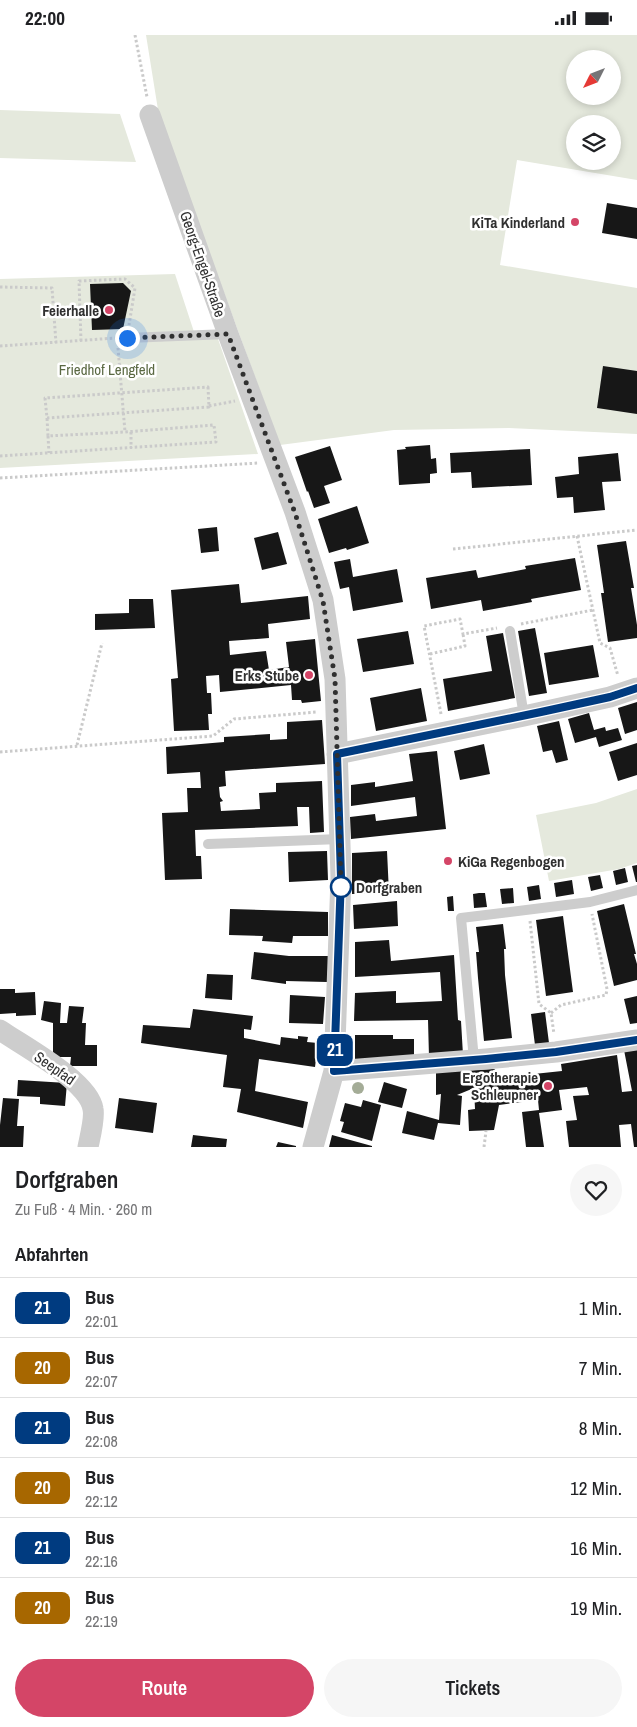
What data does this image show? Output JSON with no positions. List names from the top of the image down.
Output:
{
  "streets": {
    "street": ["Georg-Engel-Straße", "Seepfad"]
  },
  "parks": ["Friedhof Lengfeld"],
  "places": [
    "KiTa Kinderland",
    "Feierhalle",
    "Erks Stube",
    "KiGa Regenbogen",
    "Dorfgraben",
    "Ergotherapie Schleupner"
  ],
  "lines": ["bus line 21"],
  "north": "bottom left",
  "page": {
    "status": "22:00",
    "on_map": "21",
    "heading": [
      ["Dorfgraben", "Zu Fuß · 4 Min. · 260 m"],
      "Abfahrten"
    ],
    "list": [
      {
        "mark": "21",
        "name": "Bus",
        "note": "22:01",
        "value": "1 Min."
      },
      {
        "mark": "20",
        "name": "Bus",
        "note": "22:07",
        "value": "7 Min."
      },
      {
        "mark": "21",
        "name": "Bus",
        "note": "22:08",
        "value": "8 Min."
      },
      {
        "mark": "20",
        "name": "Bus",
        "note": "22:12",
        "value": "12 Min."
      },
      {
        "mark": "21",
        "name": "Bus",
        "note": "22:16",
        "value": "16 Min."
      },
      {
        "mark": "20",
        "name": "Bus",
        "note": "22:19",
        "value": "19 Min."
      }
    ],
    "buttons": ["Route", "Tickets"]
  }
}
